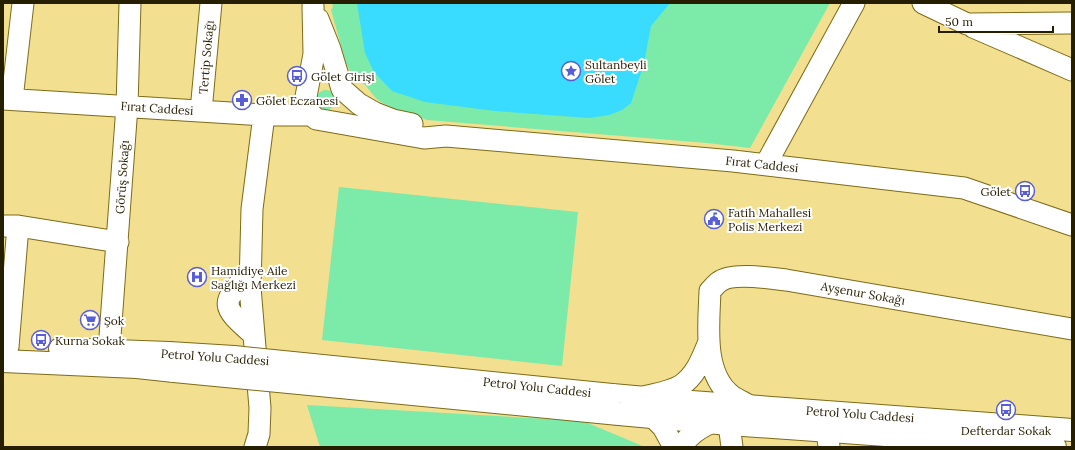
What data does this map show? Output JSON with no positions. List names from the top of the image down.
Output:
{
  "streets": {
    "main road": ["Petrol Yolu Caddesi"],
    "street": [
      "Tertip Sokağı",
      "Fırat Caddesi",
      "Görüş Sokağı",
      "Ayşenur Sokağı"
    ]
  },
  "crossings": [
    ["Tertip Sokağı", "Fırat Caddesi"],
    ["Fırat Caddesi", "Görüş Sokağı"],
    ["Görüş Sokağı", "Petrol Yolu Caddesi"]
  ],
  "places": {
    "place": ["Sultanbeyli Gölet"],
    "bus stop": [
      "Gölet Girişi",
      "Gölet",
      "Kurna Sokak",
      "Defterdar Sokak"
    ],
    "pharmacy": ["Gölet Eczanesi"],
    "public building": ["Fatih Mahallesi Polis Merkezi"],
    "hospital": ["Hamidiye Aile Sağlığı Merkezi"],
    "supermarket": ["Şok"]
  },
  "scale_bar": "50 m"
}
